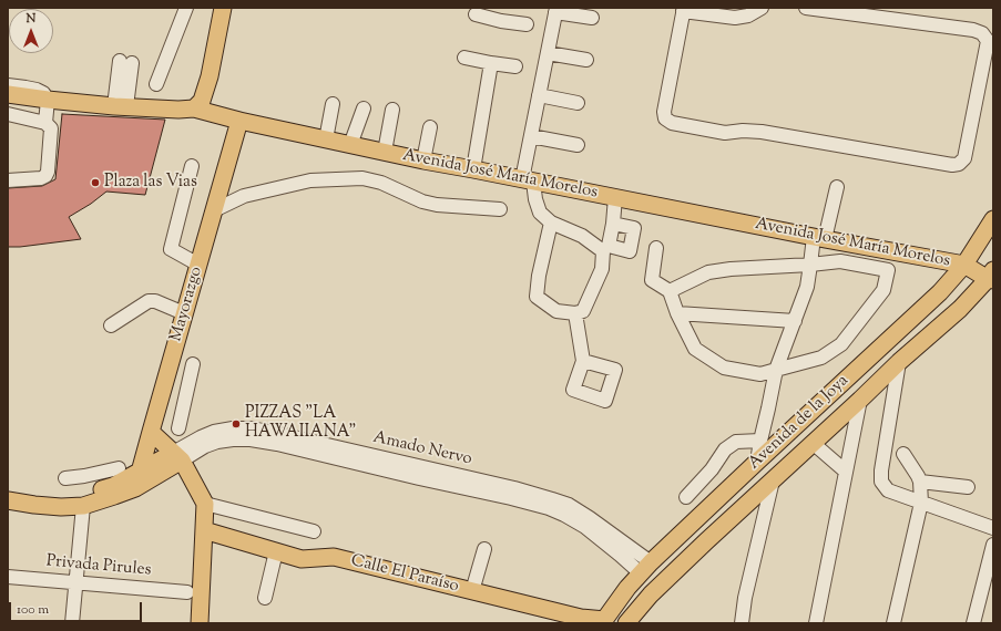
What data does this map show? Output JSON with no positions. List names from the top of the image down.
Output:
{
  "streets": {
    "main road": [
      "Avenida José María Morelos",
      "Mayorazgo",
      "Avenida de la Joya",
      "Calle El Paraíso"
    ],
    "street": ["Amado Nervo", "Privada Pirules"]
  },
  "crossings": [
    ["Avenida José María Morelos", "Mayorazgo"],
    ["Avenida José María Morelos", "Avenida de la Joya"],
    ["Avenida de la Joya", "Amado Nervo"],
    ["Avenida de la Joya", "Calle El Paraíso"]
  ],
  "places": ["Plaza las Vias", "PIZZAS \"LA HAWAIIANA\""],
  "scale_bar": "100 m",
  "north": "top"
}
